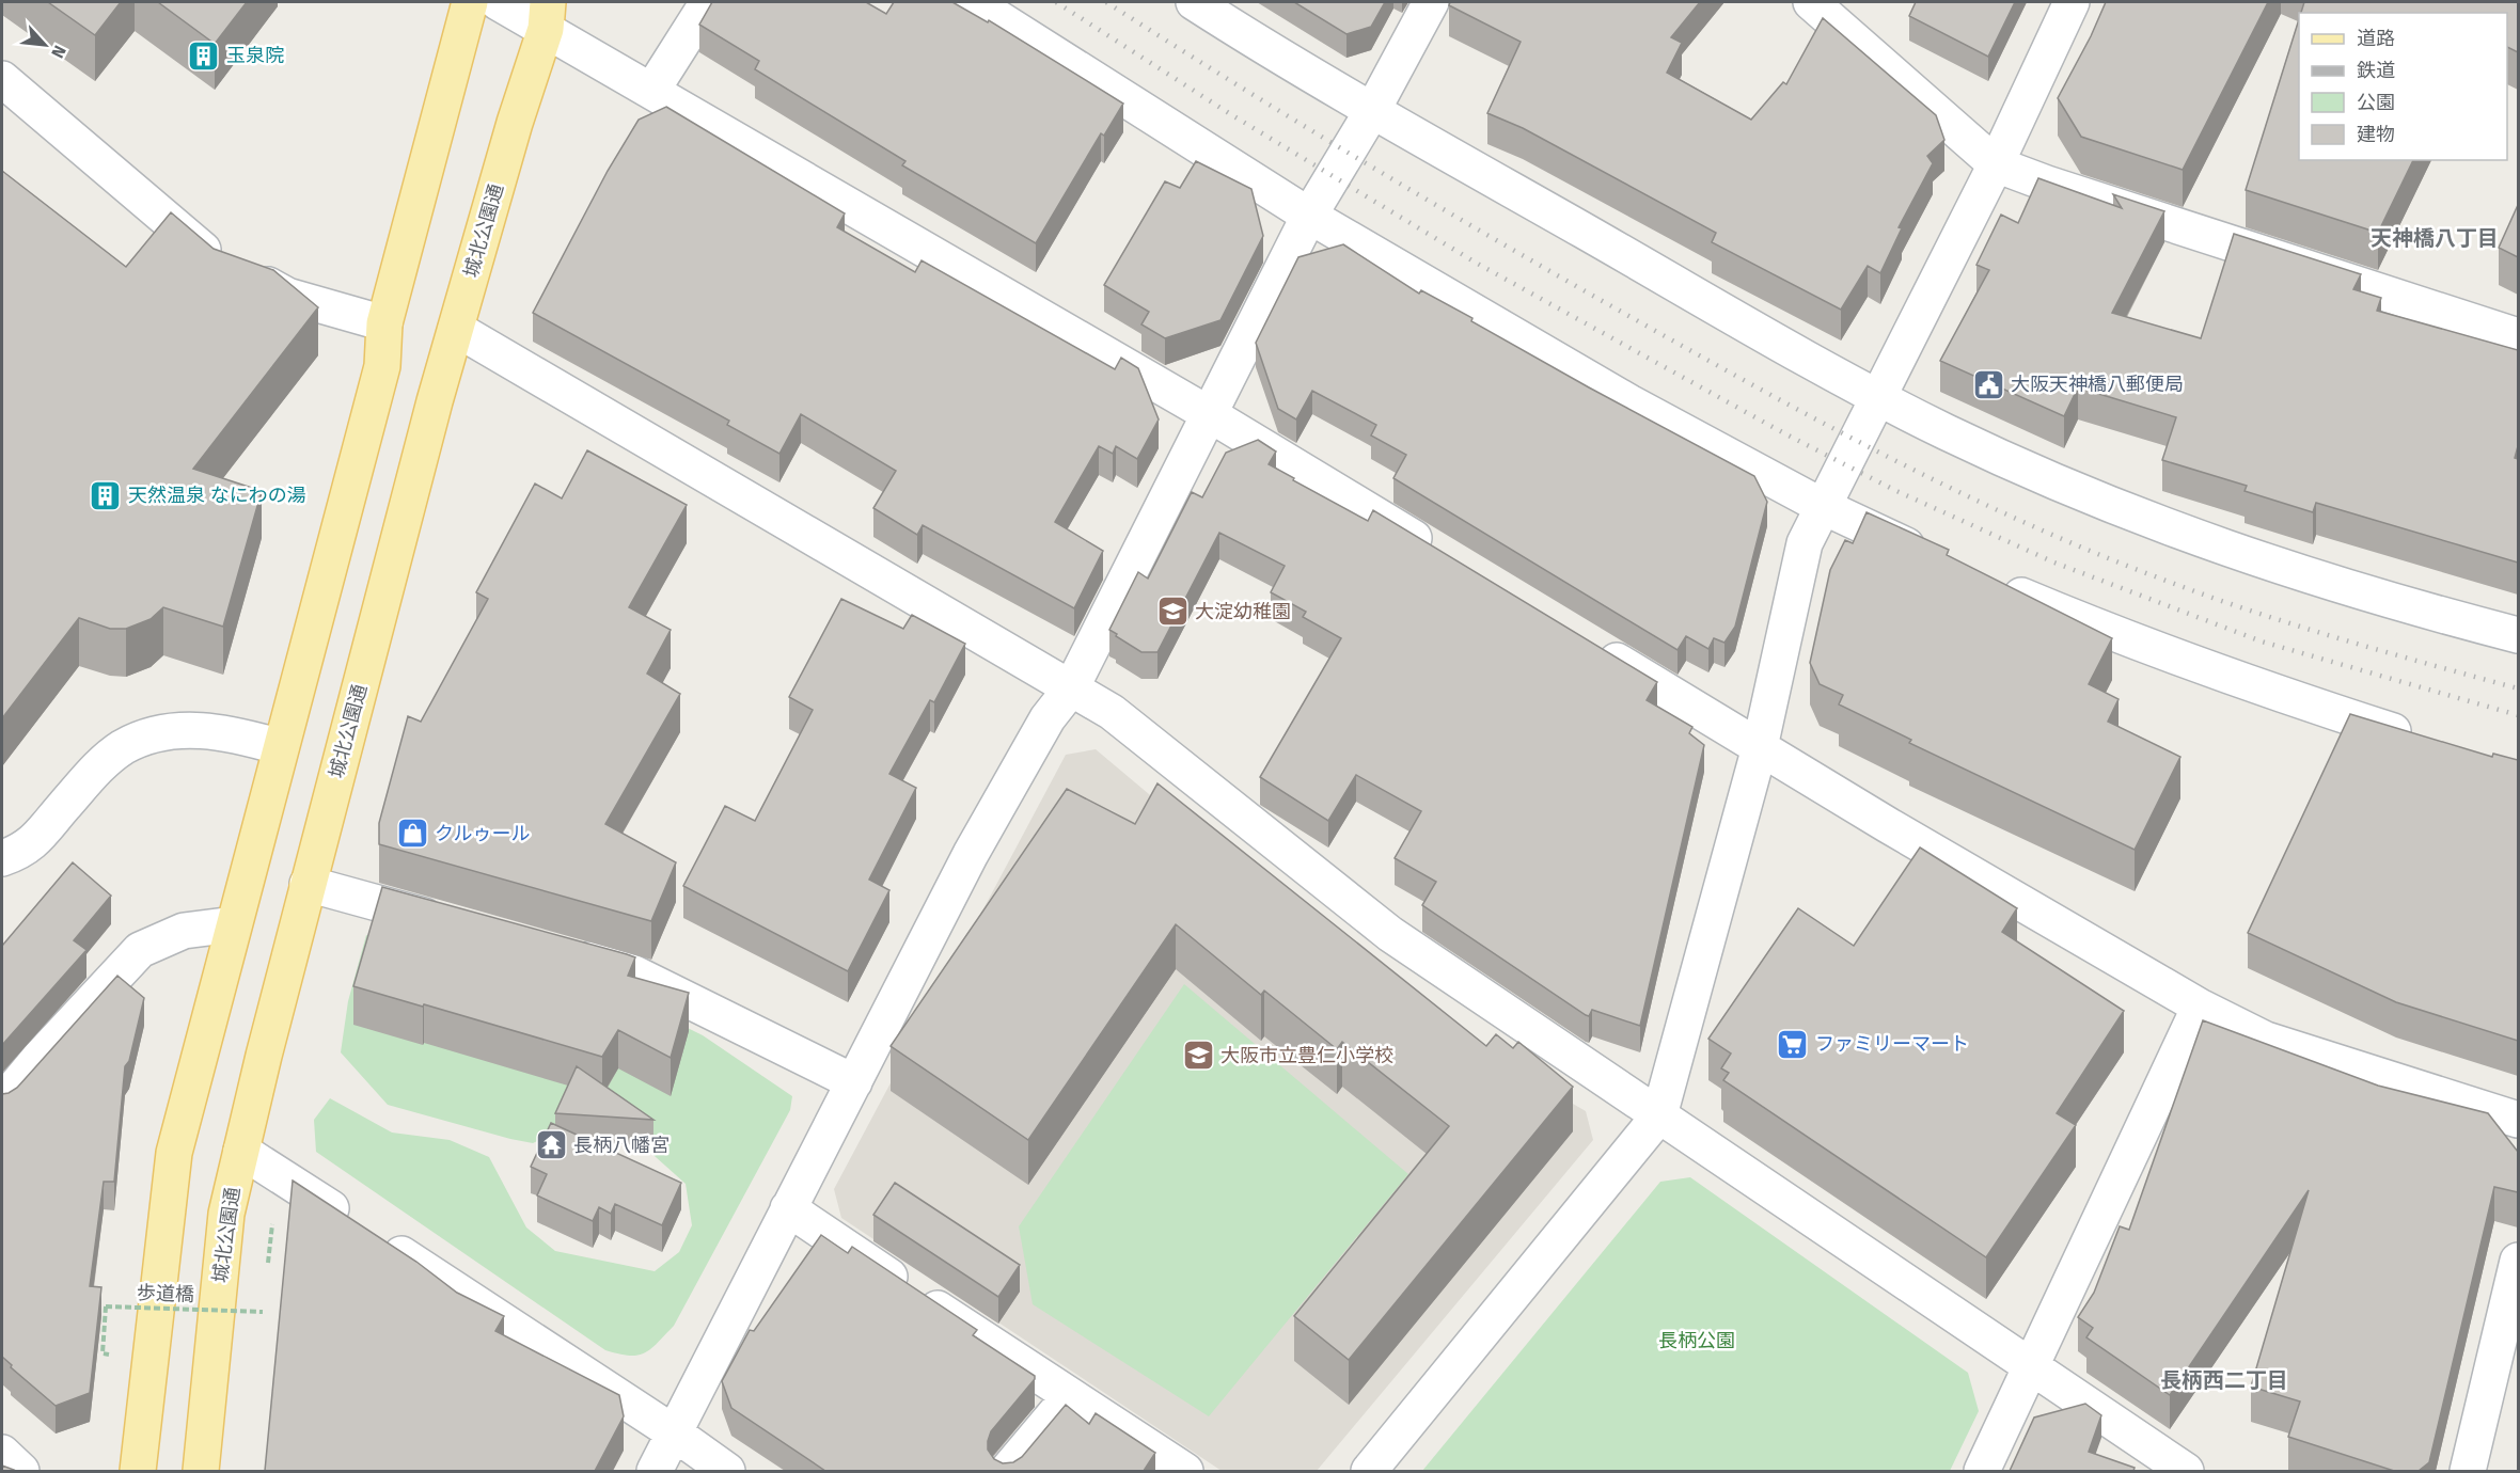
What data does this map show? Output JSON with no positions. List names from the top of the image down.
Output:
{
  "streets": {
    "main road": ["城北公園通"],
    "path": ["歩道橋"]
  },
  "districts": ["天神橋八丁目", "長柄西二丁目"],
  "parks": ["長柄公園"],
  "places": {
    "building": ["玉泉院", "天然温泉 なにわの湯"],
    "public building": ["大阪天神橋八郵便局"],
    "school or university": ["大淀幼稚園", "大阪市立豊仁小学校"],
    "shop": ["クルゥール"],
    "supermarket": ["ファミリーマート"],
    "temple": ["長柄八幡宮"]
  },
  "legend": [
    "道路",
    "鉄道",
    "公園",
    "建物"
  ],
  "north": "bottom right"
}
